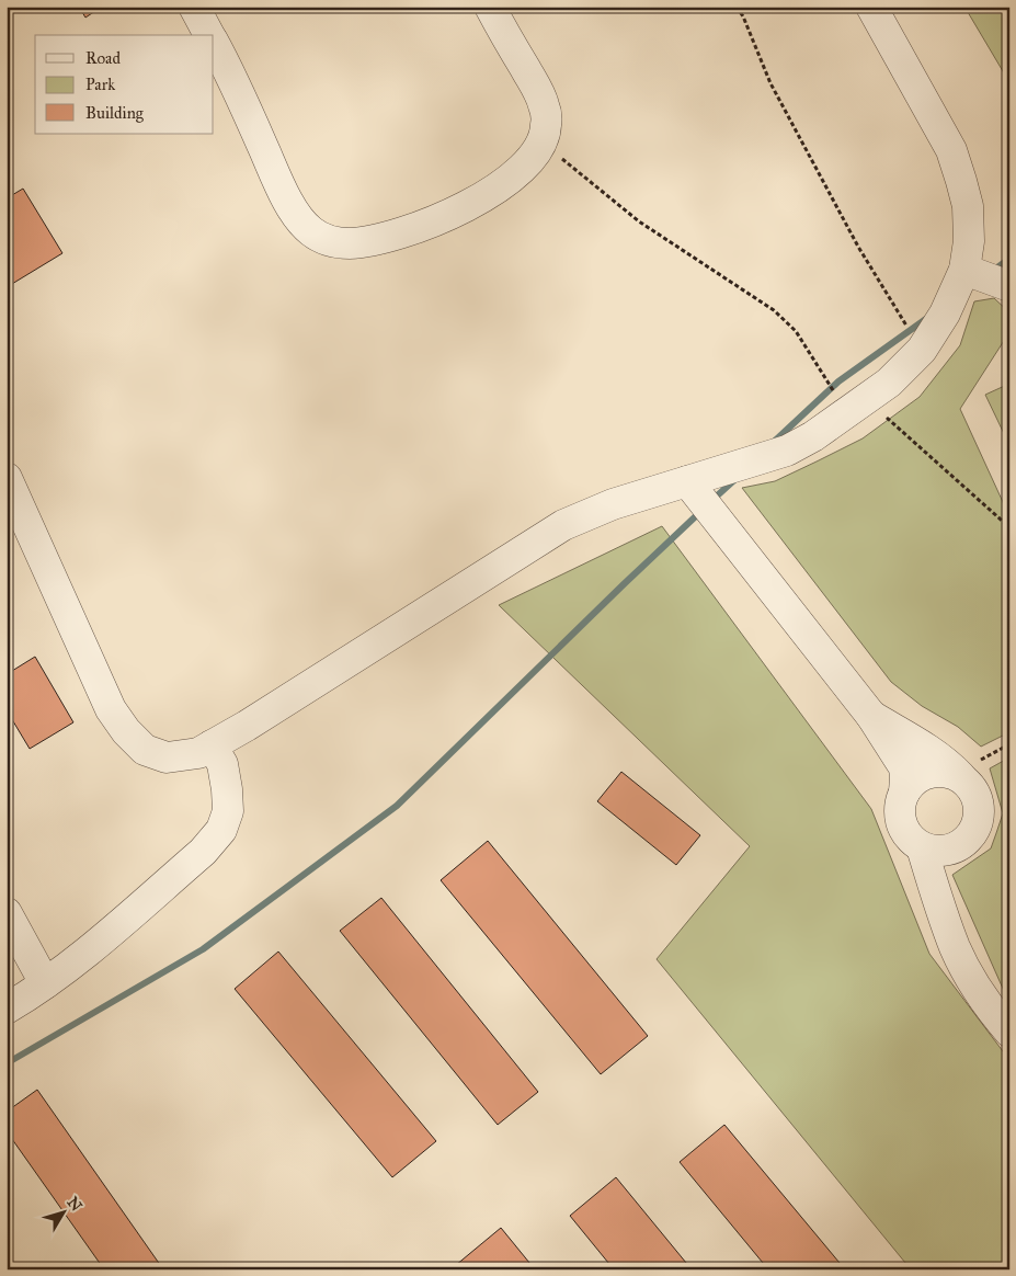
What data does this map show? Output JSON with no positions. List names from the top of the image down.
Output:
{
  "legend": ["Road", "Park", "Building"],
  "north": "top right"
}
